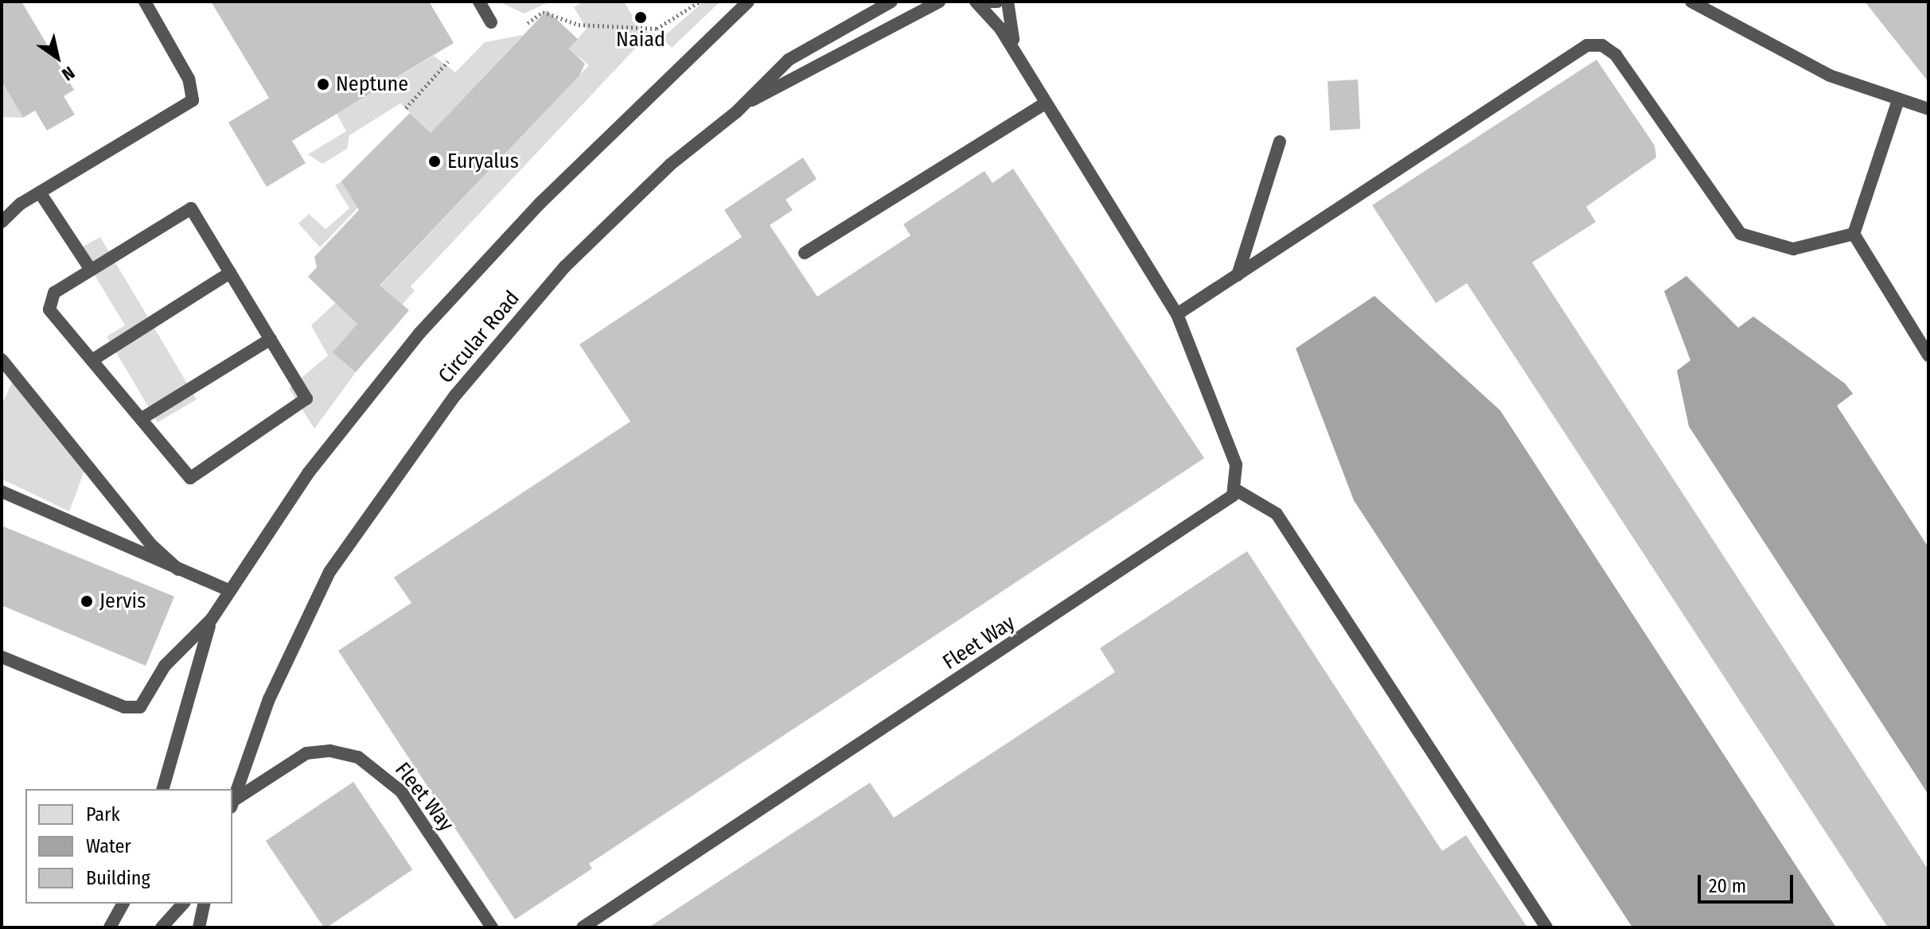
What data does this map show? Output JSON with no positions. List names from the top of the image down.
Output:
{
  "streets": {
    "lane": ["Circular Road", "Fleet Way"]
  },
  "places": [
    "Naiad",
    "Neptune",
    "Euryalus",
    "Jervis"
  ],
  "legend": ["Park", "Water", "Building"],
  "scale_bar": "20 m",
  "north": "bottom right"
}
